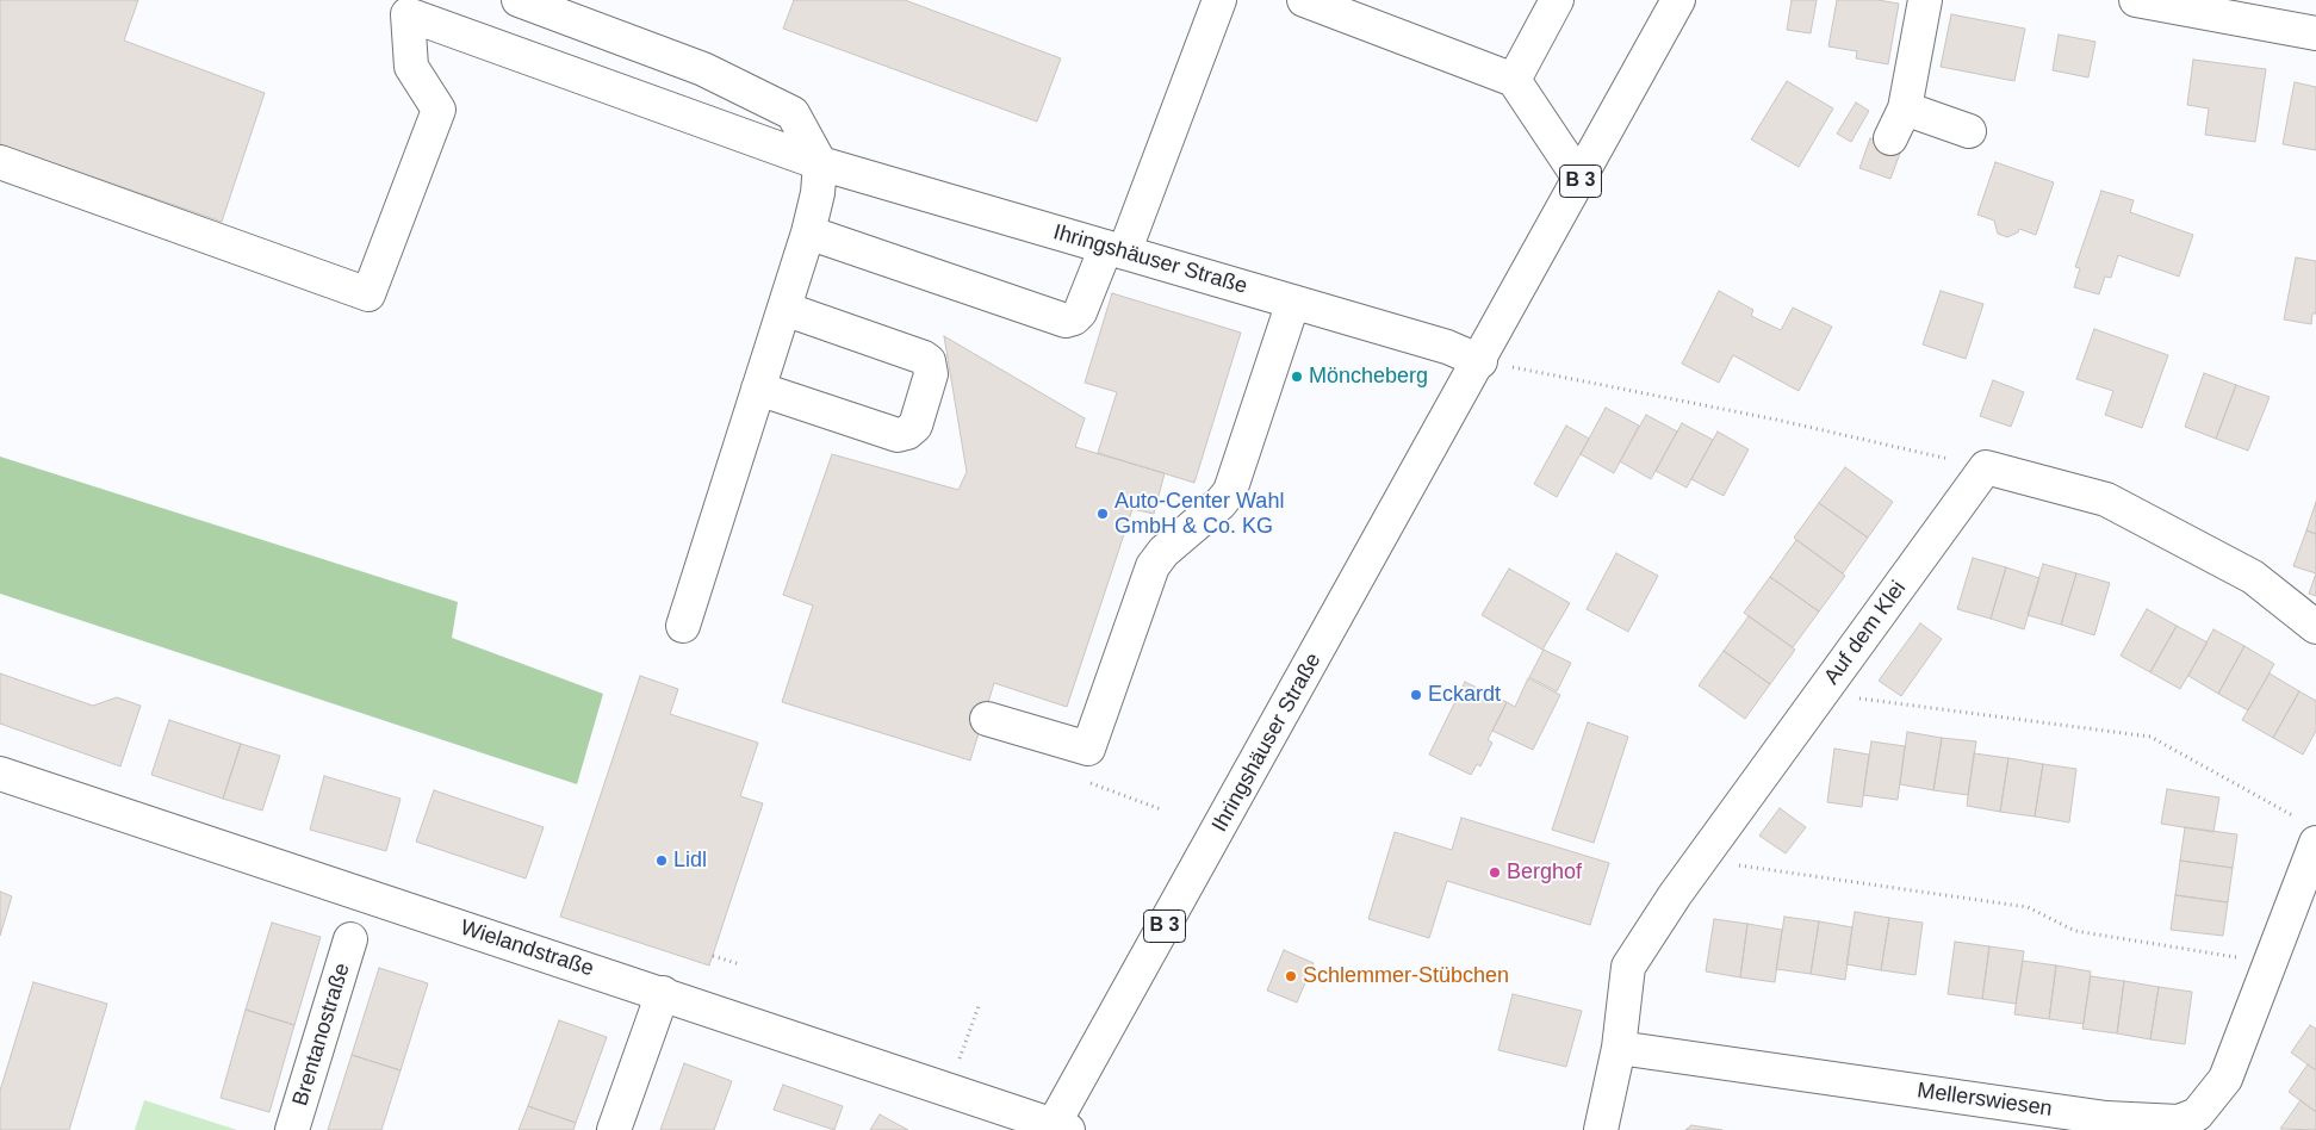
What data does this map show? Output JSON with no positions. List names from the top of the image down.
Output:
{
  "streets": {
    "street": [
      "B 3",
      "Ihringshäuser Straße",
      "Auf dem Klei",
      "Wielandstraße",
      "Brentanostraße",
      "Mellerswiesen"
    ]
  },
  "crossings": [
    ["Ihringshäuser Straße", "Wielandstraße"],
    ["Auf dem Klei", "Mellerswiesen"]
  ],
  "places": [
    "Möncheberg",
    "Auto-Center Wahl GmbH & Co. KG",
    "Eckardt",
    "Lidl",
    "Berghof",
    "Schlemmer-Stübchen"
  ]
}
